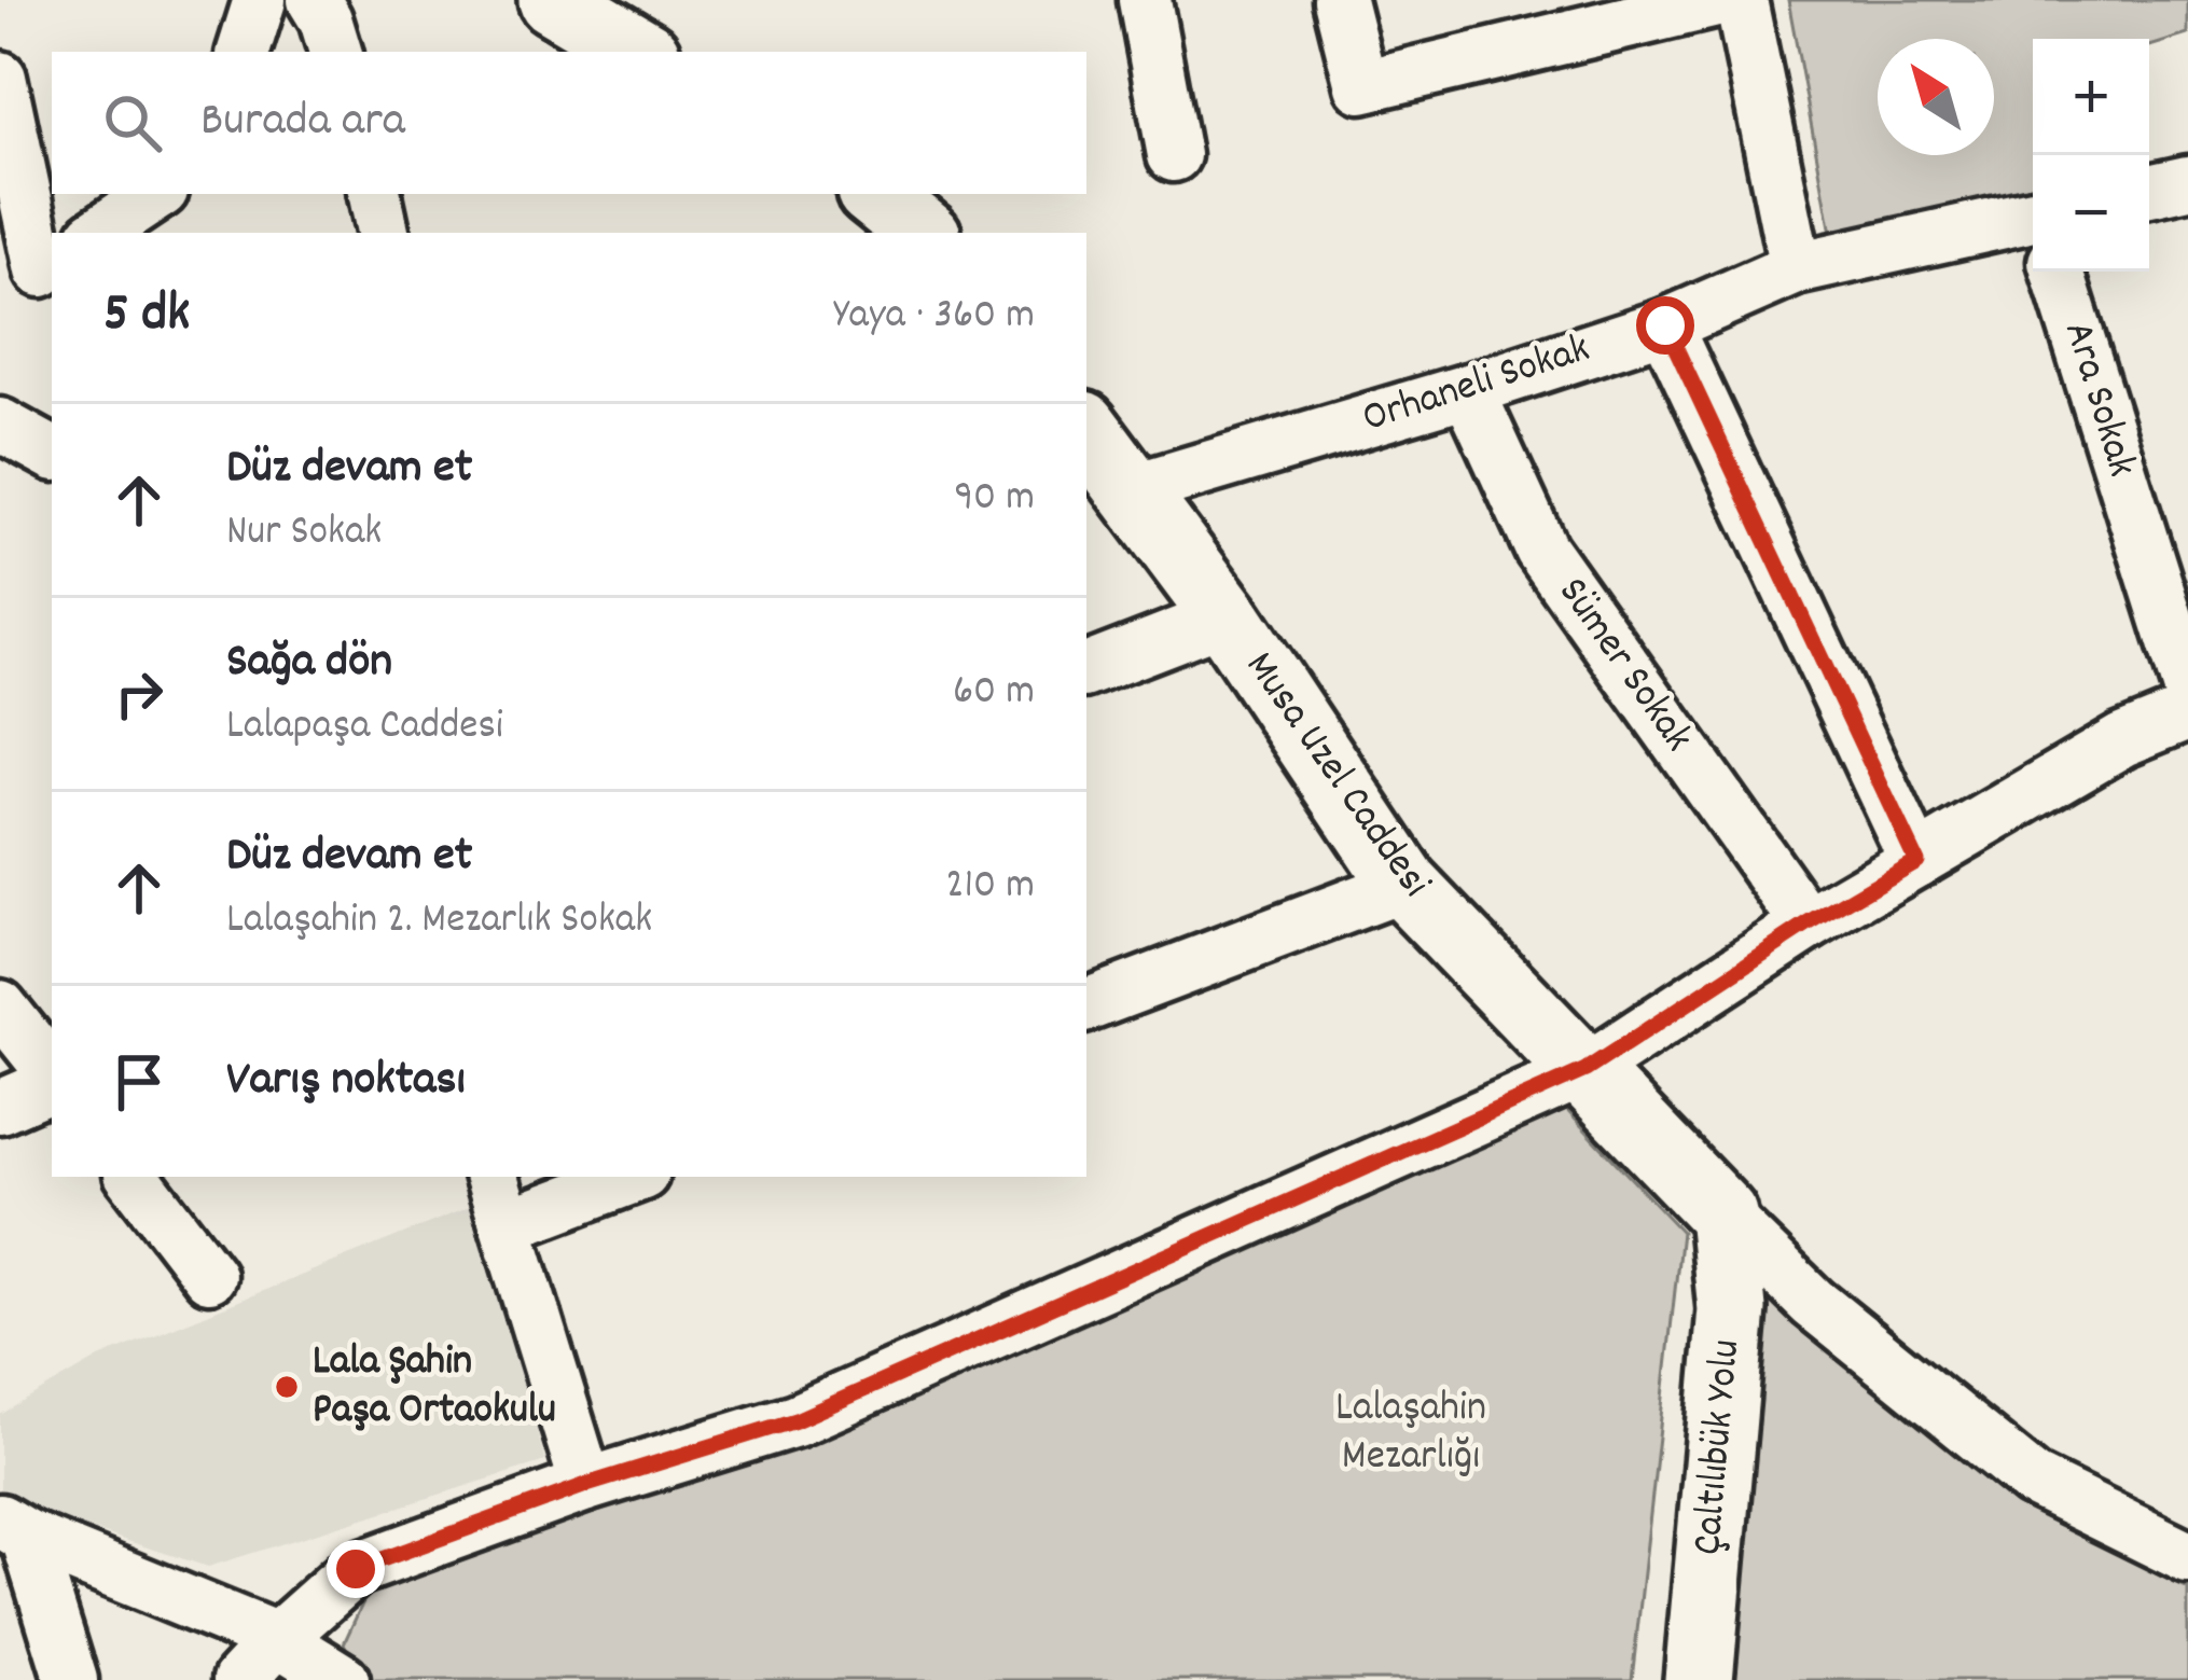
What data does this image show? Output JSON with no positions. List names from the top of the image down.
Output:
{
  "streets": {
    "main road": ["Musa Uzel Caddesi", "Çaltılıbük Yolu"],
    "street": ["Orhaneli Sokak", "Ara Sokak", "Sümer Sokak"]
  },
  "crossings": [
    ["Orhaneli Sokak", "Sümer Sokak"],
    ["Orhaneli Sokak", "Musa Uzel Caddesi"],
    ["Musa Uzel Caddesi", "Çaltılıbük Yolu"]
  ],
  "parks": ["Lalaşahin Mezarlığı"],
  "places": ["Lala Şahin Paşa Ortaokulu"],
  "north": "top left",
  "page": {
    "map_buttons": ["+", "−"],
    "search": "Burada ara",
    "heading": ["5 dk", "Yaya · 360 m"],
    "list": [
      ["Düz devam et", "Nur Sokak", "90 m"],
      ["Sağa dön", "Lalapaşa Caddesi", "60 m"],
      ["Düz devam et", "Lalaşahin 2. Mezarlık Sokak", "210 m"],
      "Varış noktası"
    ]
  }
}
